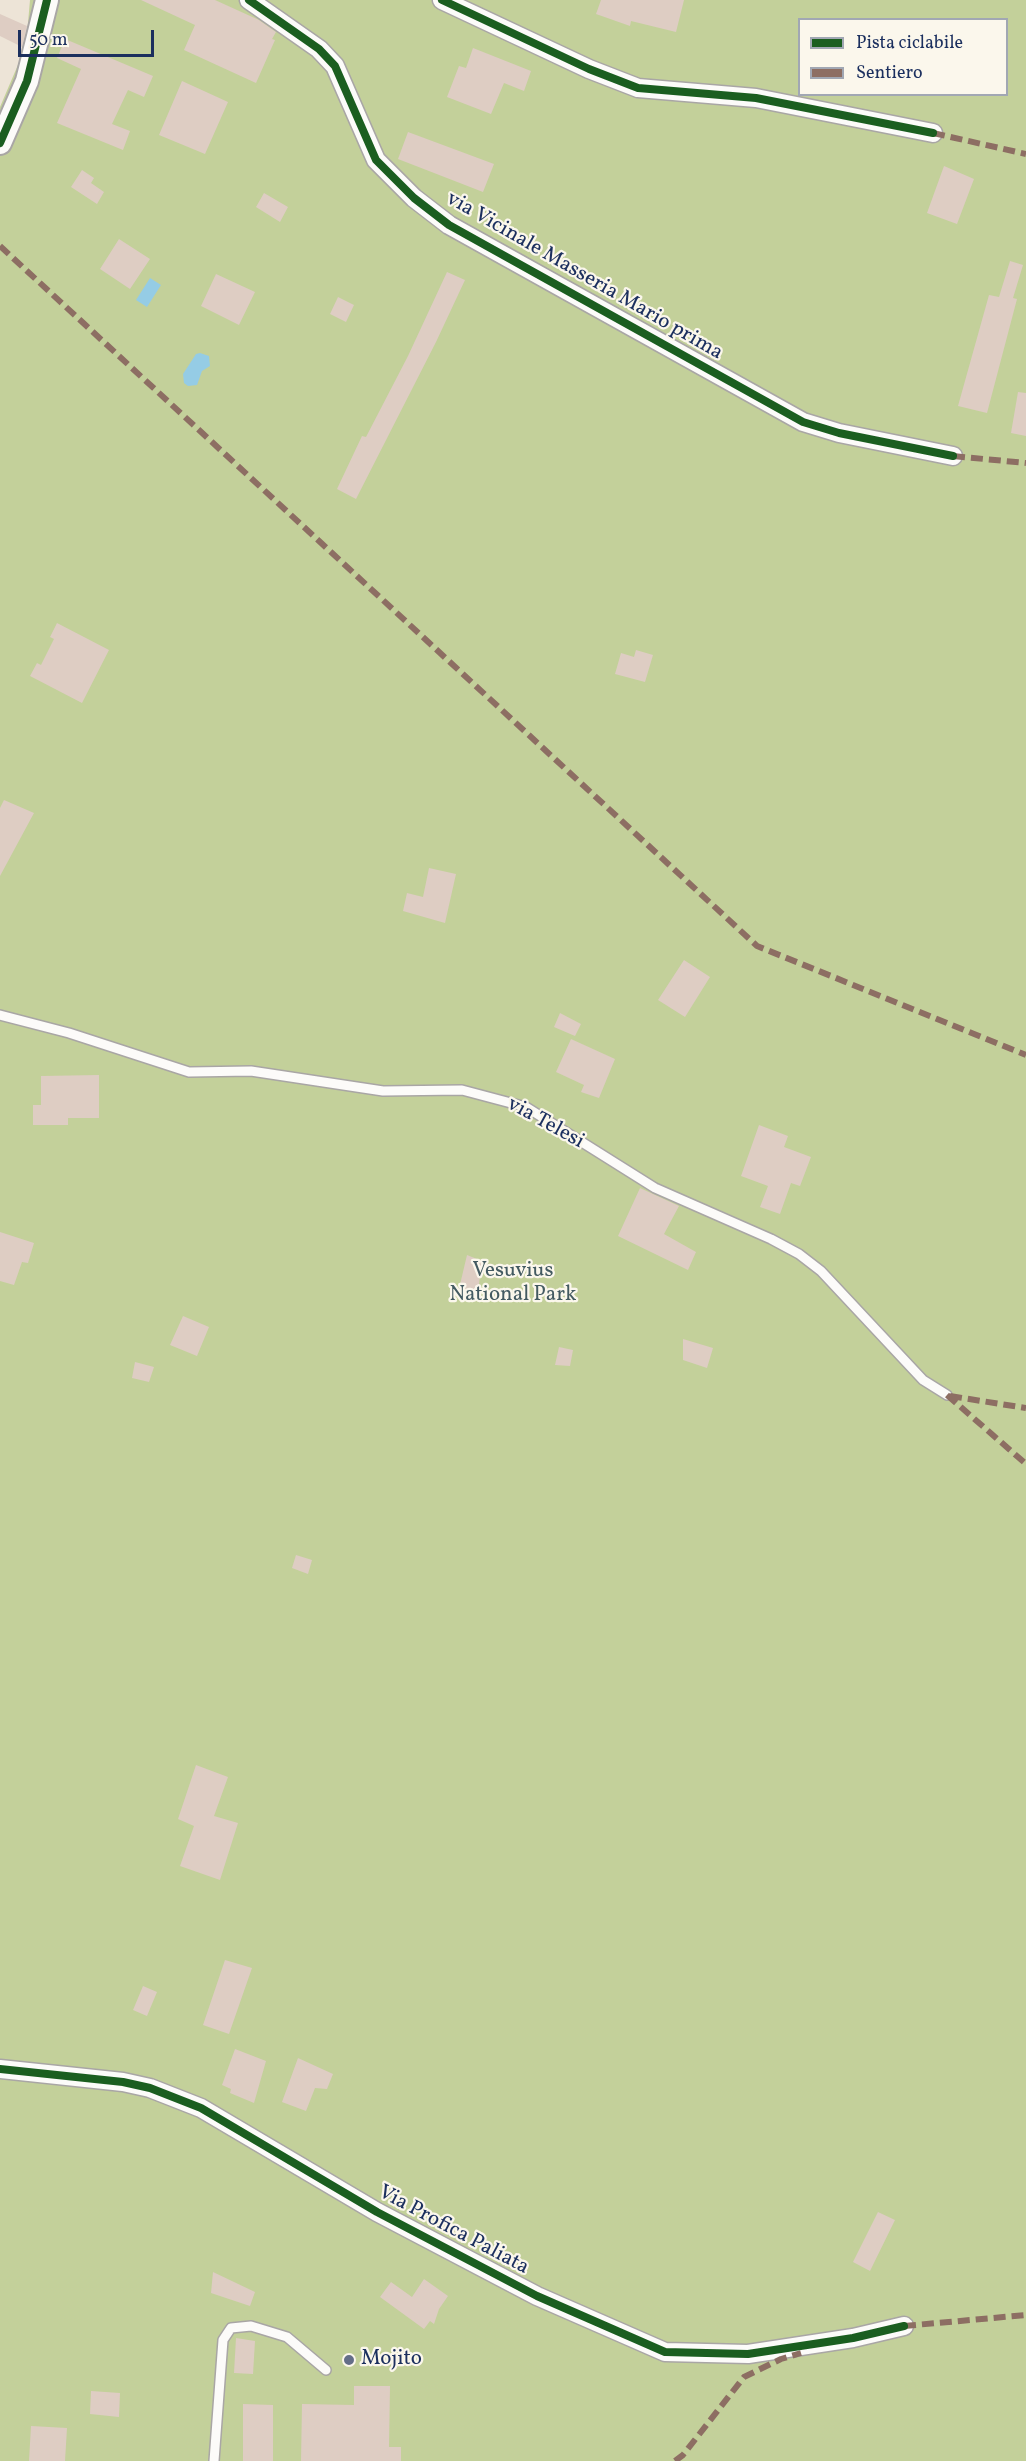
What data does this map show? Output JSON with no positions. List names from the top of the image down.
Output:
{
  "streets": {
    "street": ["via Vicinale Masseria Mario prima", "Via Profica Paliata"],
    "lane": ["via Telesi"]
  },
  "parks": ["Vesuvius National Park"],
  "places": ["Mojito"],
  "legend": ["Pista ciclabile", "Sentiero"],
  "scale_bar": "50 m"
}
